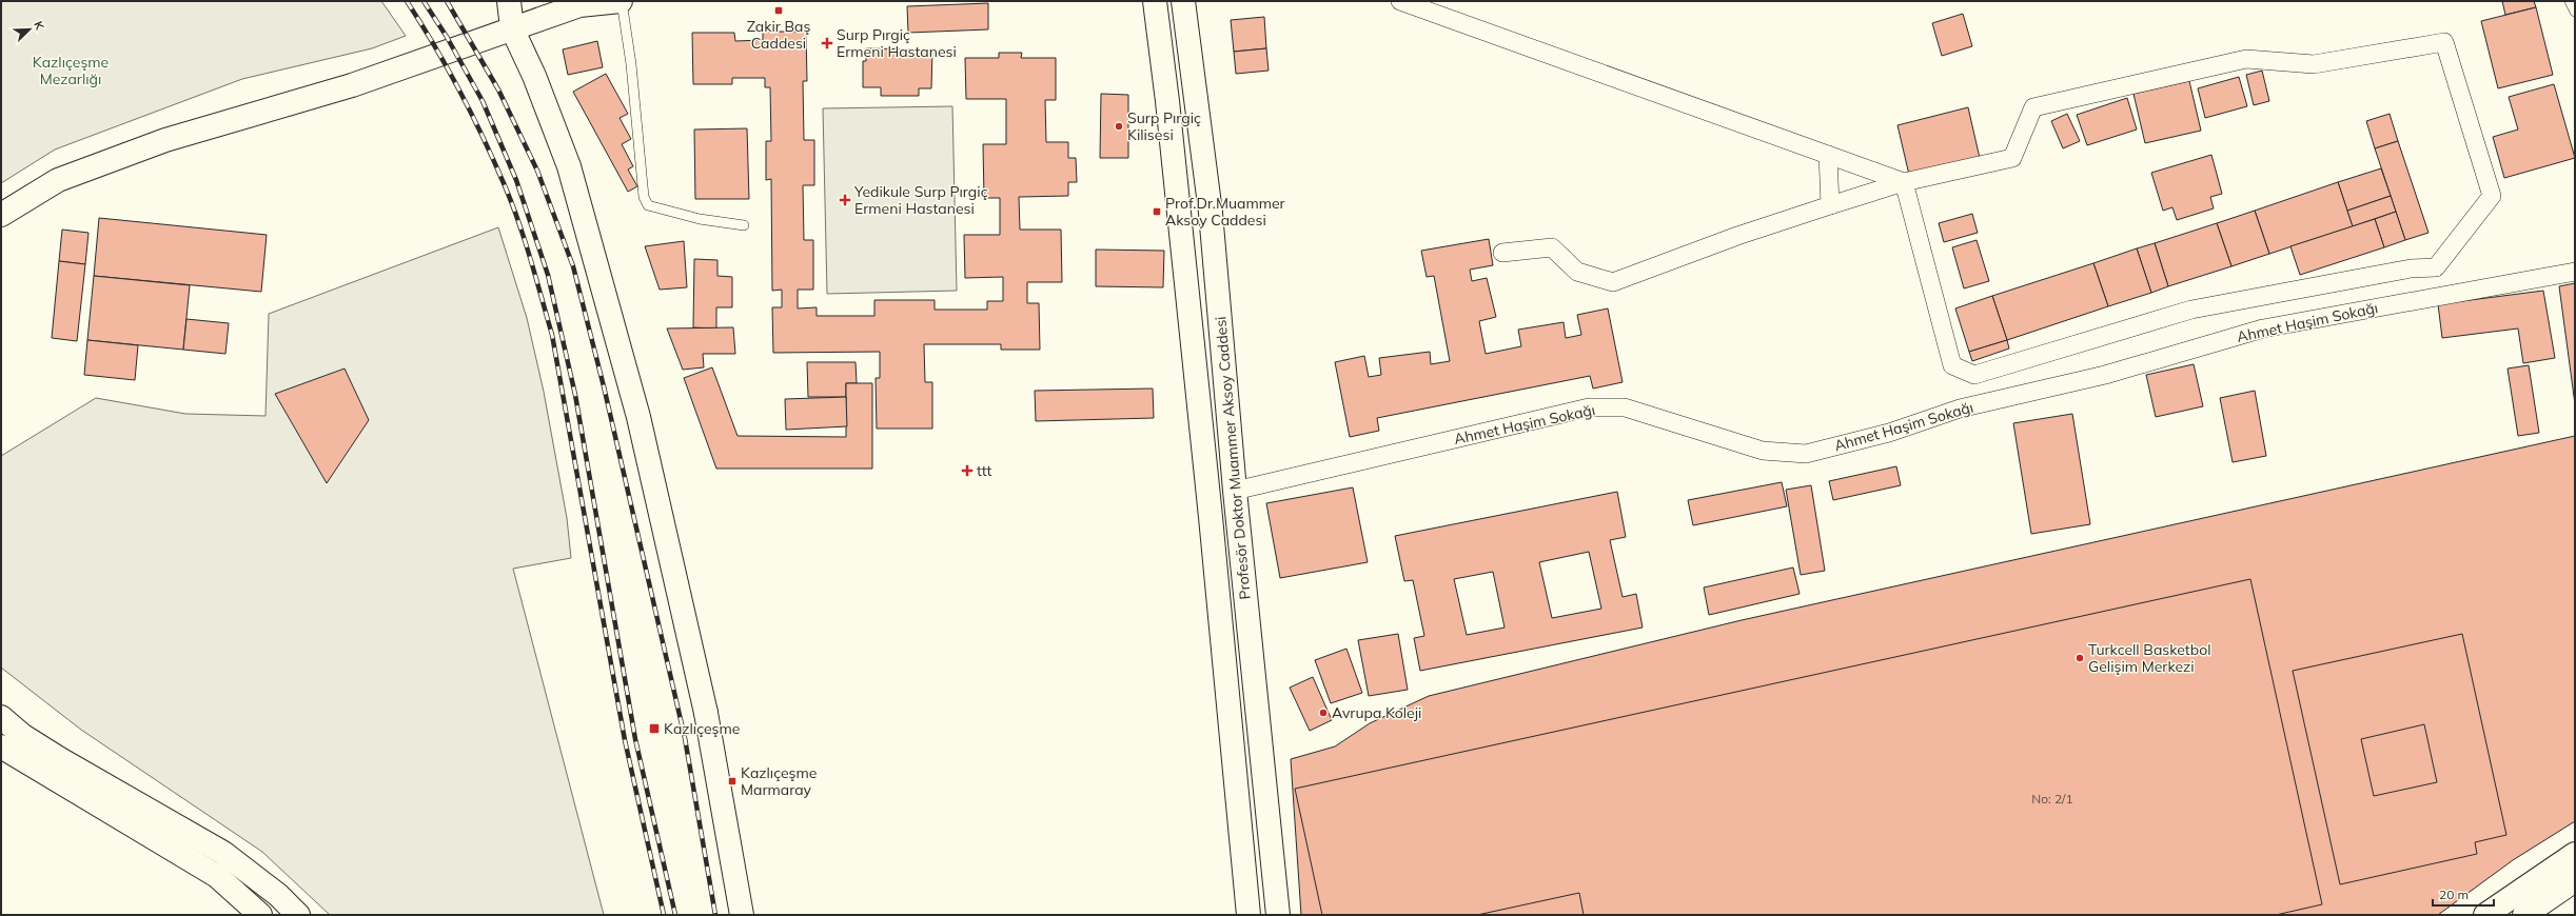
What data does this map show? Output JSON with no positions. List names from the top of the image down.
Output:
{
  "streets": {
    "main road": ["Profesör Doktor Muammer Aksoy Caddesi"],
    "street": ["Ahmet Haşim Sokağı"]
  },
  "crossings": [
    ["Ahmet Haşim Sokağı", "Profesör Doktor Muammer Aksoy Caddesi"]
  ],
  "parks": ["Kazlıçeşme Mezarlığı"],
  "places": {
    "transit": [
      "Zakir Baş Caddesi",
      "Prof.Dr.Muammer Aksoy Caddesi",
      "Kazlıçeşme",
      "Kazlıçeşme Marmaray"
    ],
    "health": ["Surp Pırgiç Ermeni Hastanesi", "Yedikule Surp Pırgiç Ermeni Hastanesi", "ttt"],
    "other": ["Surp Pırgiç Kilisesi", "Turkcell Basketbol Gelişim Merkezi", "Avrupa Koleji"]
  },
  "house_numbers": ["No: 2/1"],
  "scale_bar": "20 m",
  "north": "top right"
}
